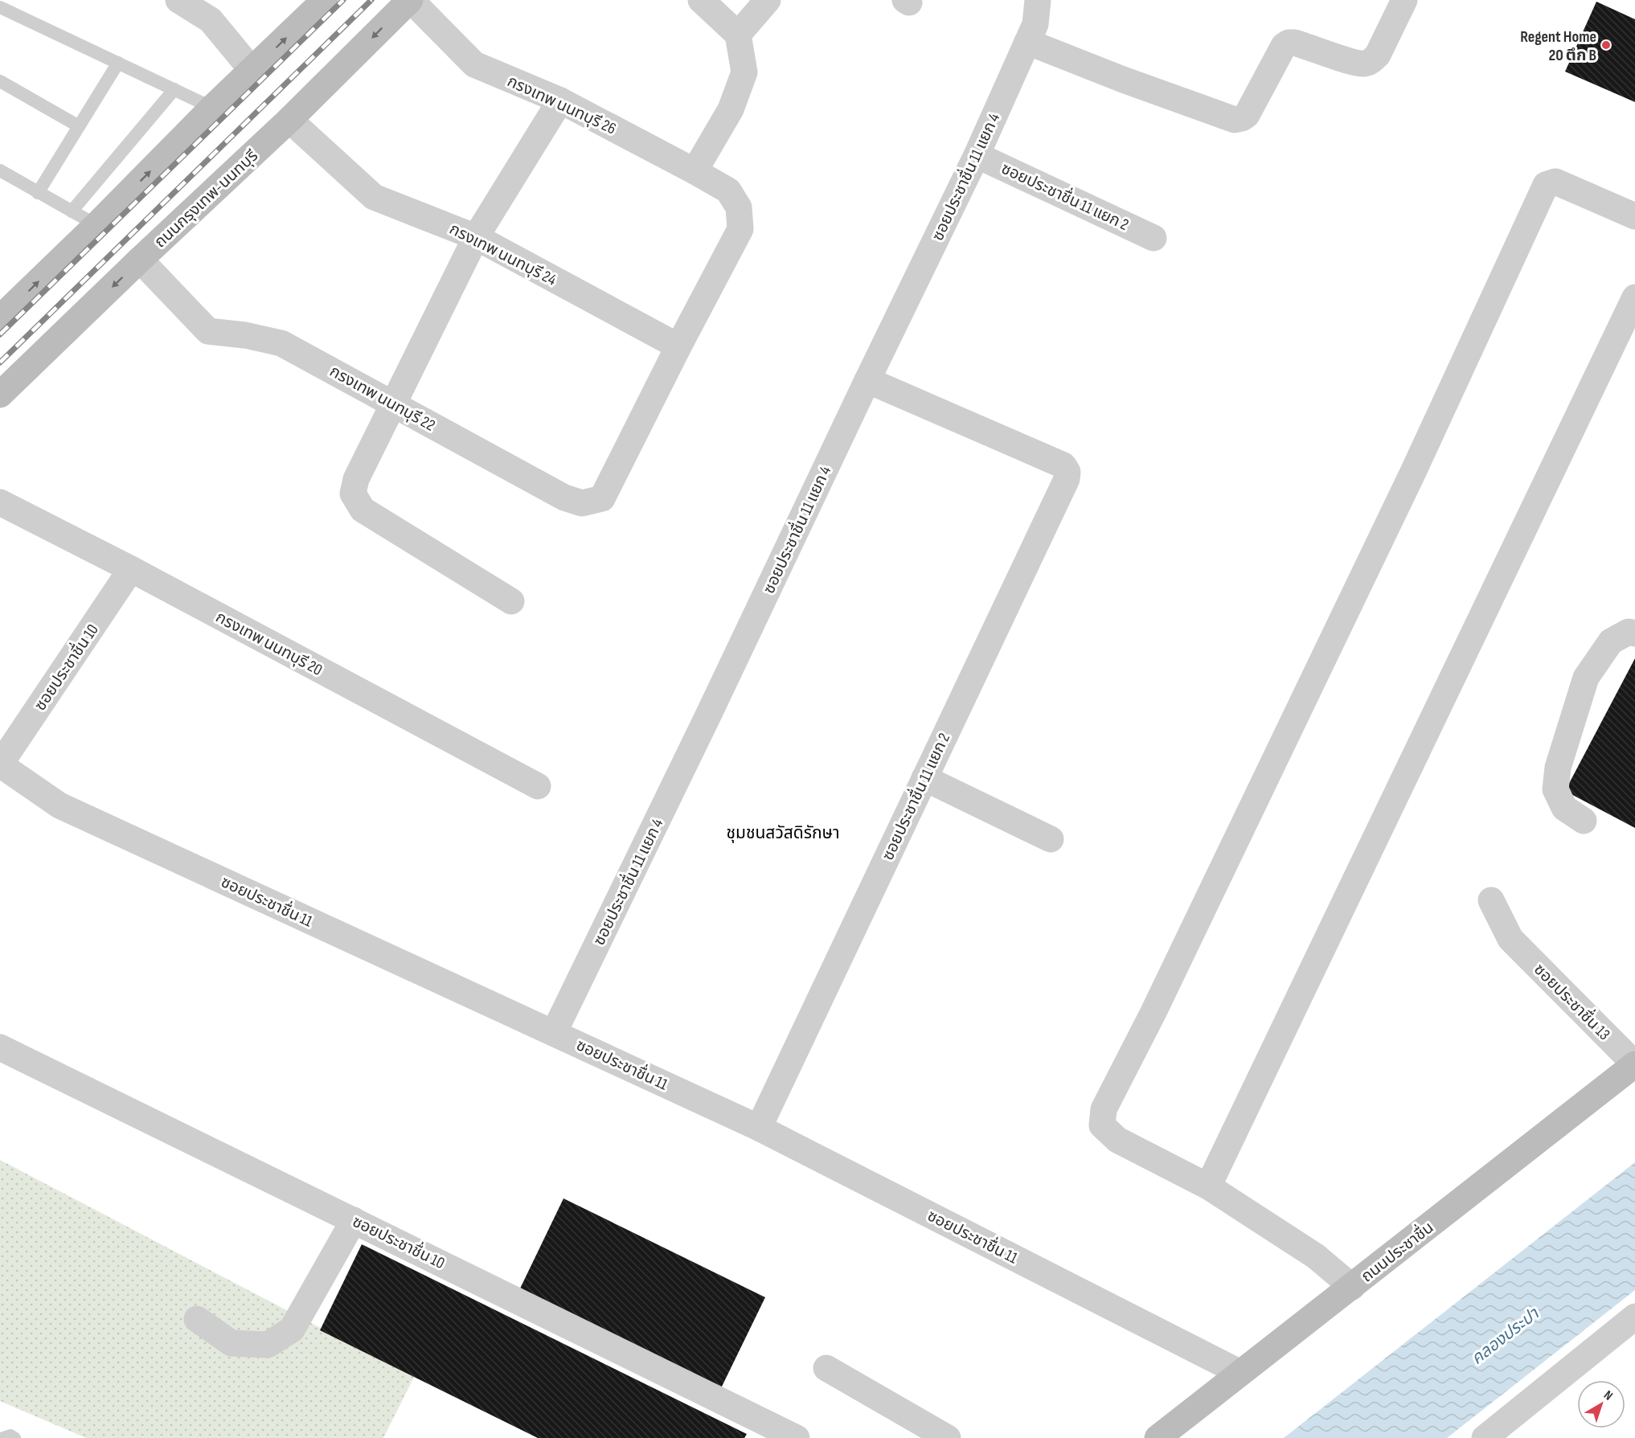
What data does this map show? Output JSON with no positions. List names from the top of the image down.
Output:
{
  "streets": {
    "main road": ["ถนนกรุงเทพ-นนทบุรี", "ถนนประชาชื่น"],
    "street": [
      "กรงเทพ นนทบุรี 26",
      "ซอยประชาชื่น 11 แยก 4",
      "ซอยประชาชื่น 11 แยก 2",
      "กรงเทพ นนทบุรี 24",
      "กรงเทพ นนทบุรี 22",
      "กรงเทพ นนทบุรี 20",
      "ซอยประชาชื่น 10",
      "ซอยประชาชื่น 11",
      "ซอยประชาชื่น 13"
    ]
  },
  "crossings": [
    ["กรงเทพ นนทบุรี 26", "ถนนกรุงเทพ-นนทบุรี"],
    ["กรงเทพ นนทบุรี 26", "กรงเทพ นนทบุรี 22"],
    ["ซอยประชาชื่น 11 แยก 4", "ซอยประชาชื่น 11 แยก 2"],
    ["ซอยประชาชื่น 11 แยก 4", "ซอยประชาชื่น 11"],
    ["ซอยประชาชื่น 11 แยก 2", "ซอยประชาชื่น 11"],
    ["ถนนกรุงเทพ-นนทบุรี", "กรงเทพ นนทบุรี 24"],
    ["ถนนกรุงเทพ-นนทบุรี", "กรงเทพ นนทบุรี 22"],
    ["กรงเทพ นนทบุรี 24", "กรงเทพ นนทบุรี 22"],
    ["กรงเทพ นนทบุรี 20", "ซอยประชาชื่น 10"],
    ["ซอยประชาชื่น 10", "ซอยประชาชื่น 11"],
    ["ซอยประชาชื่น 11", "ถนนประชาชื่น"],
    ["ซอยประชาชื่น 13", "ถนนประชาชื่น"]
  ],
  "districts": ["ชุมชนสวัสดิรักษา"],
  "water": ["คลองประปา"],
  "places": ["Regent Home 20 ตึก B"],
  "north": "top right"
}
